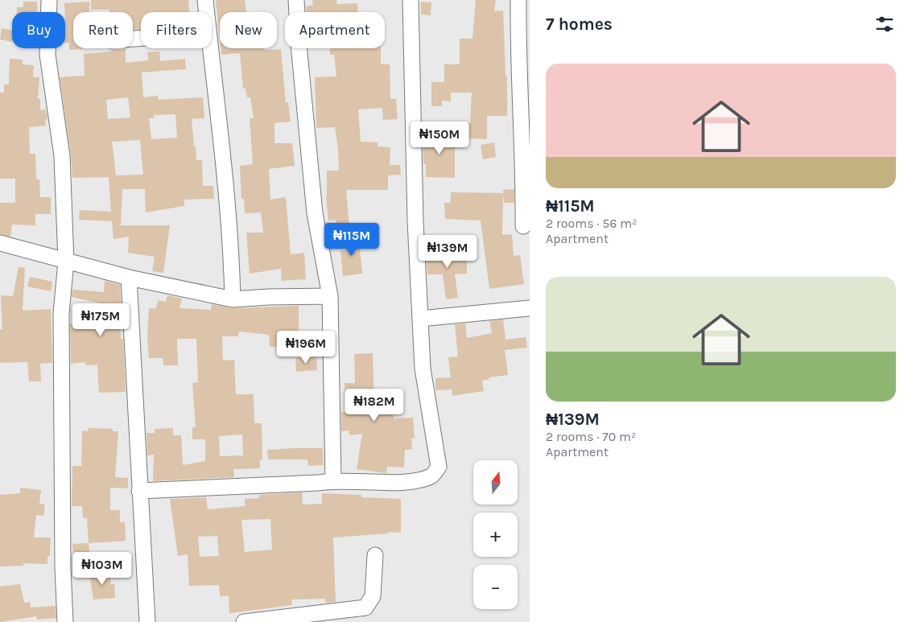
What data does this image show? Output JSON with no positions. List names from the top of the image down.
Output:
{
  "north": "top",
  "page": {
    "heading": "7 homes",
    "chip": [
      "Buy",
      "Rent",
      "Filters",
      "New",
      "Apartment"
    ],
    "list": [
      {
        "name": "₦115M",
        "note": "2 rooms · 56 m² · Apartment"
      },
      {
        "name": "₦139M",
        "note": "2 rooms · 70 m² · Apartment"
      }
    ],
    "price": [
      "₦150M",
      "₦115M",
      "₦139M",
      "₦175M",
      "₦196M",
      "₦182M",
      "₦103M"
    ],
    "map_buttons": ["+", "−"]
  }
}
